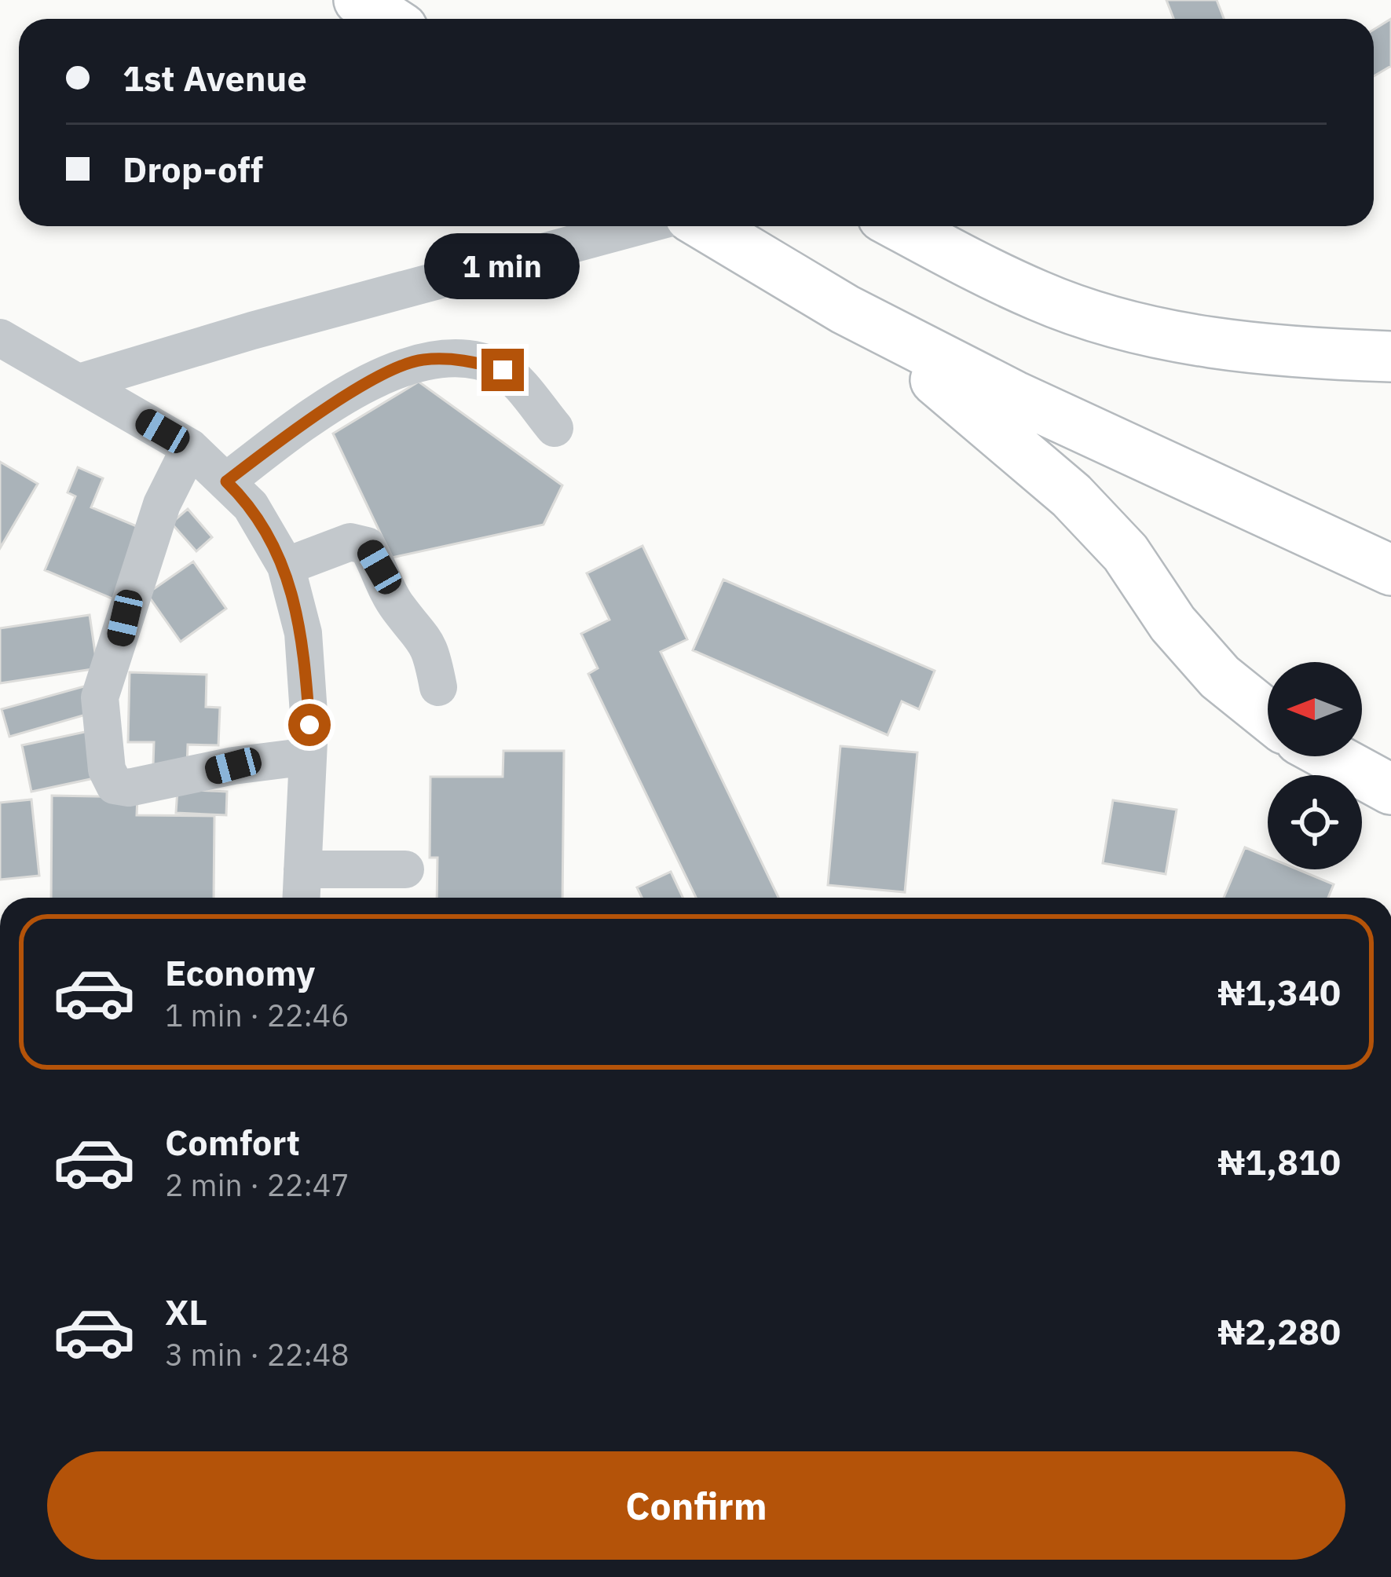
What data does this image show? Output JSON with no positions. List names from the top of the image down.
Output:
{
  "north": "left",
  "page": {
    "banner": ["1st Avenue", "Drop-off"],
    "bubble": "1 min",
    "list": [
      {
        "name": "Economy",
        "note": "1 min · 22:46",
        "value": "₦1,340"
      },
      {
        "name": "Comfort",
        "note": "2 min · 22:47",
        "value": "₦1,810"
      },
      {
        "name": "XL",
        "note": "3 min · 22:48",
        "value": "₦2,280"
      }
    ],
    "buttons": "Confirm"
  }
}
